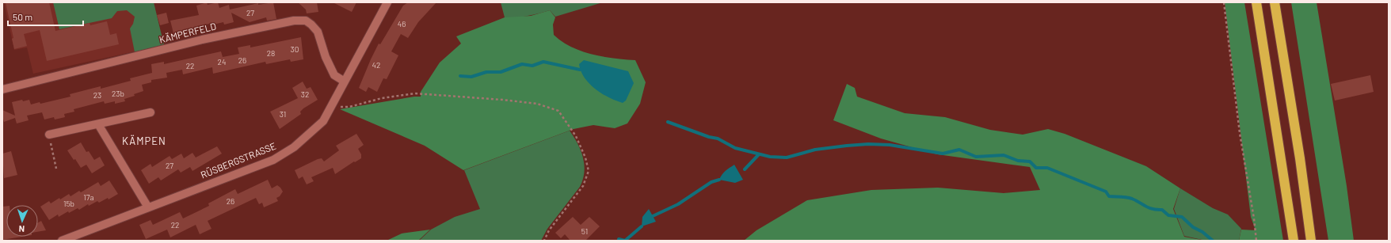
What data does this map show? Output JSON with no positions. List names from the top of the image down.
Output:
{
  "streets": {
    "street": ["KÄMPERFELD", "RÜSBERGSTRASSE"]
  },
  "crossings": [
    ["KÄMPERFELD", "RÜSBERGSTRASSE"]
  ],
  "districts": ["KÄMPEN"],
  "house_numbers": [
    "27",
    "46",
    "30",
    "28",
    "26",
    "24",
    "42",
    "22",
    "23b",
    "32",
    "23",
    "31",
    "27",
    "17a",
    "26",
    "15b",
    "22",
    "51"
  ],
  "scale_bar": "50 m",
  "north": "bottom"
}
